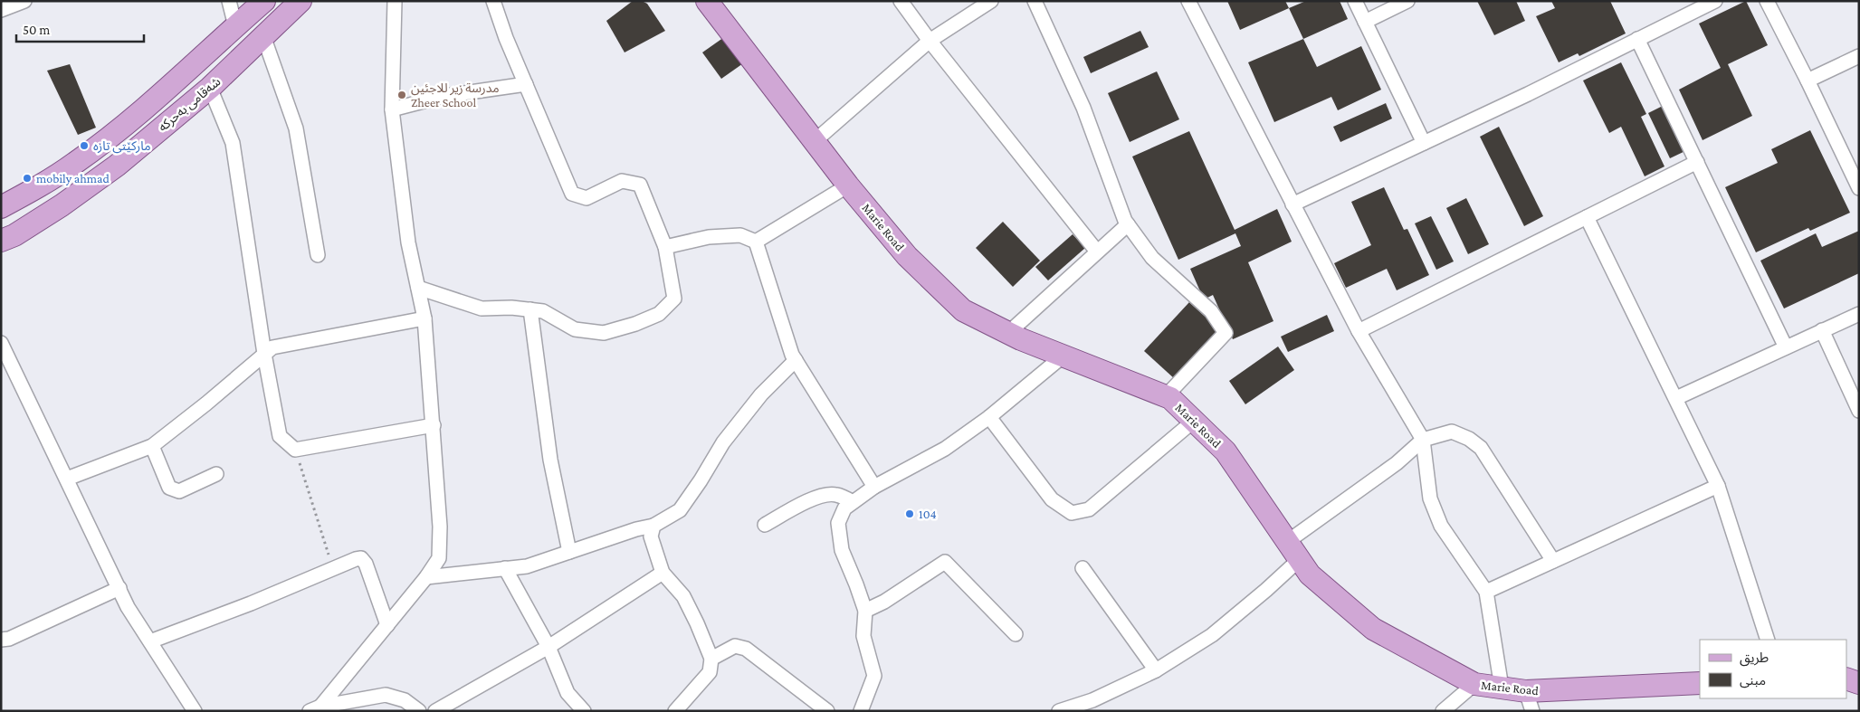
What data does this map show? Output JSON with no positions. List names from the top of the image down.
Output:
{
  "streets": {
    "main road": ["شەقامی بەحرکە", "Marie Road"]
  },
  "places": [
    "مدرسة زير للاجئين Zheer School",
    "مارکێتی تازە",
    "mobily ahmad",
    "104"
  ],
  "legend": ["طريق", "مبنى"],
  "scale_bar": "50 m"
}
